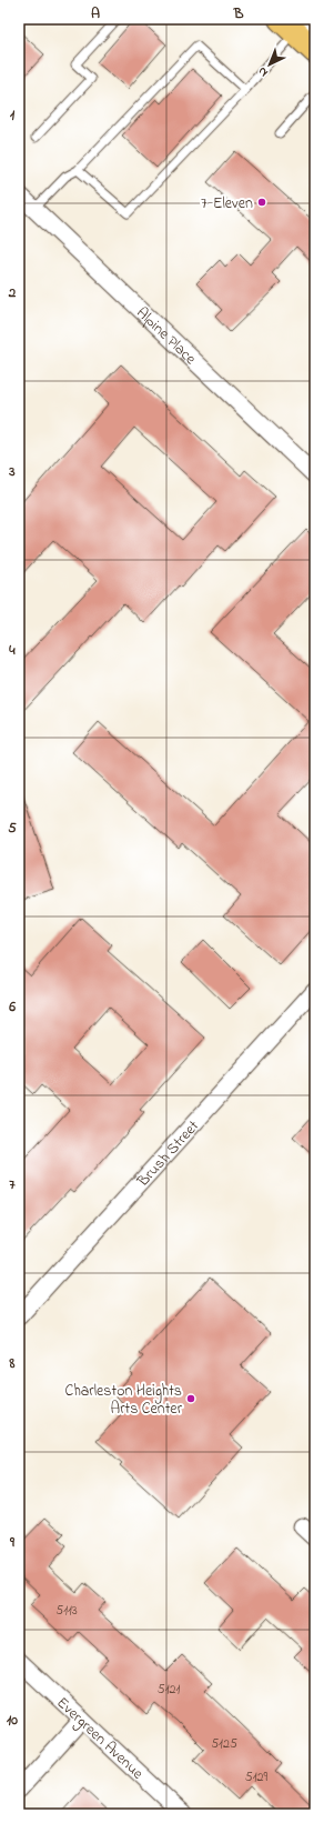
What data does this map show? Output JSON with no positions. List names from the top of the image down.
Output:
{
  "streets": {
    "street": ["Alpine Place", "Brush Street", "Evergreen Avenue"]
  },
  "places": ["7-Eleven", "Charleston Heights Arts Center"],
  "house_numbers": [
    "5113",
    "5121",
    "5125",
    "5129"
  ],
  "north": "bottom left",
  "grid": {
    "columns": ["A", "B"],
    "rows": [
      "1",
      "2",
      "3",
      "4",
      "5",
      "6",
      "7",
      "8",
      "9",
      "10"
    ]
  }
}
